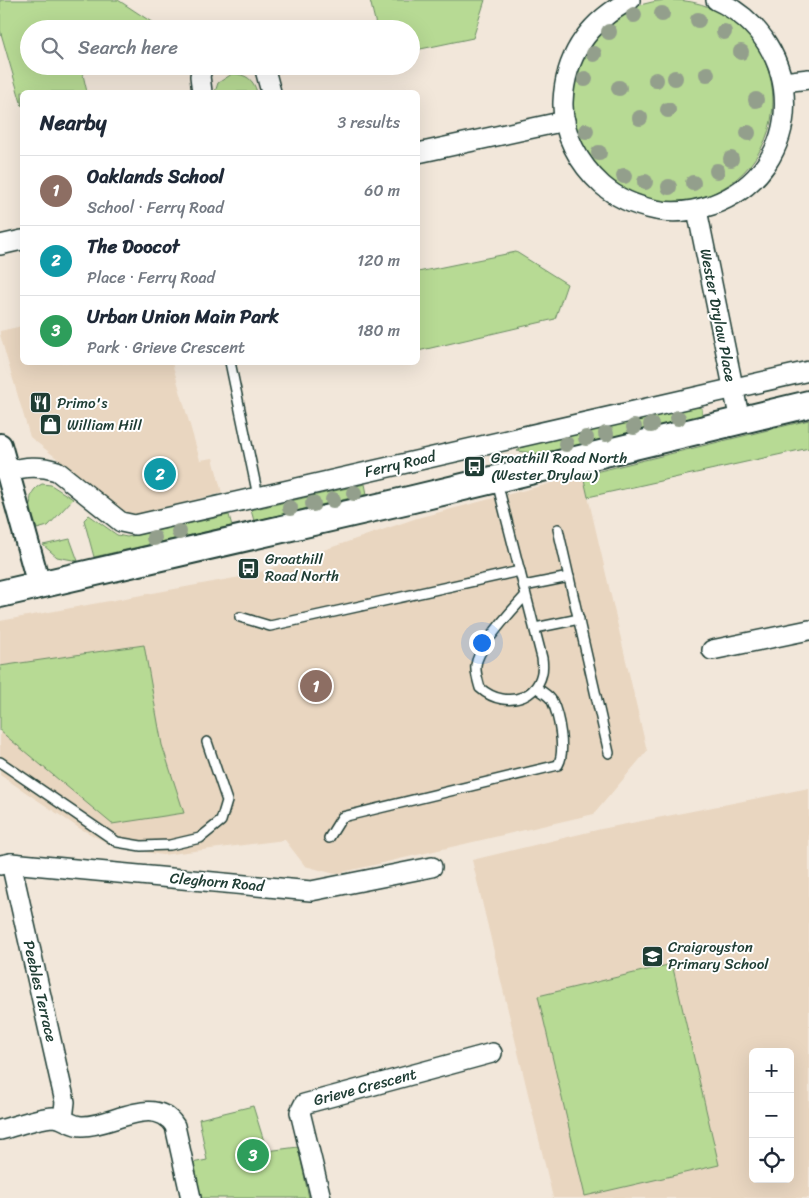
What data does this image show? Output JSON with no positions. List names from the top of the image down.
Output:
{
  "streets": {
    "street": [
      "Wester Drylaw Place",
      "Ferry Road",
      "Cleghorn Road",
      "Peebles Terrace",
      "Grieve Crescent"
    ]
  },
  "crossings": [
    ["Wester Drylaw Place", "Ferry Road"],
    ["Cleghorn Road", "Peebles Terrace"]
  ],
  "places": {
    "restaurant": ["Primo's"],
    "shop": ["William Hill"],
    "bus stop": ["Groathill Road North (Wester Drylaw)", "Groathill Road North"],
    "school or university": ["Craigroyston Primary School"]
  },
  "page": {
    "search": "Search here",
    "heading": ["Nearby", "3 results"],
    "list": [
      {
        "mark": "1",
        "name": "Oaklands School",
        "note": "School · Ferry Road",
        "value": "60 m"
      },
      {
        "mark": "2",
        "name": "The Doocot",
        "note": "Place · Ferry Road",
        "value": "120 m"
      },
      {
        "mark": "3",
        "name": "Urban Union Main Park",
        "note": "Park · Grieve Crescent",
        "value": "180 m"
      }
    ],
    "pins": ["2", "1", "3"],
    "map_buttons": ["+", "−"]
  }
}
